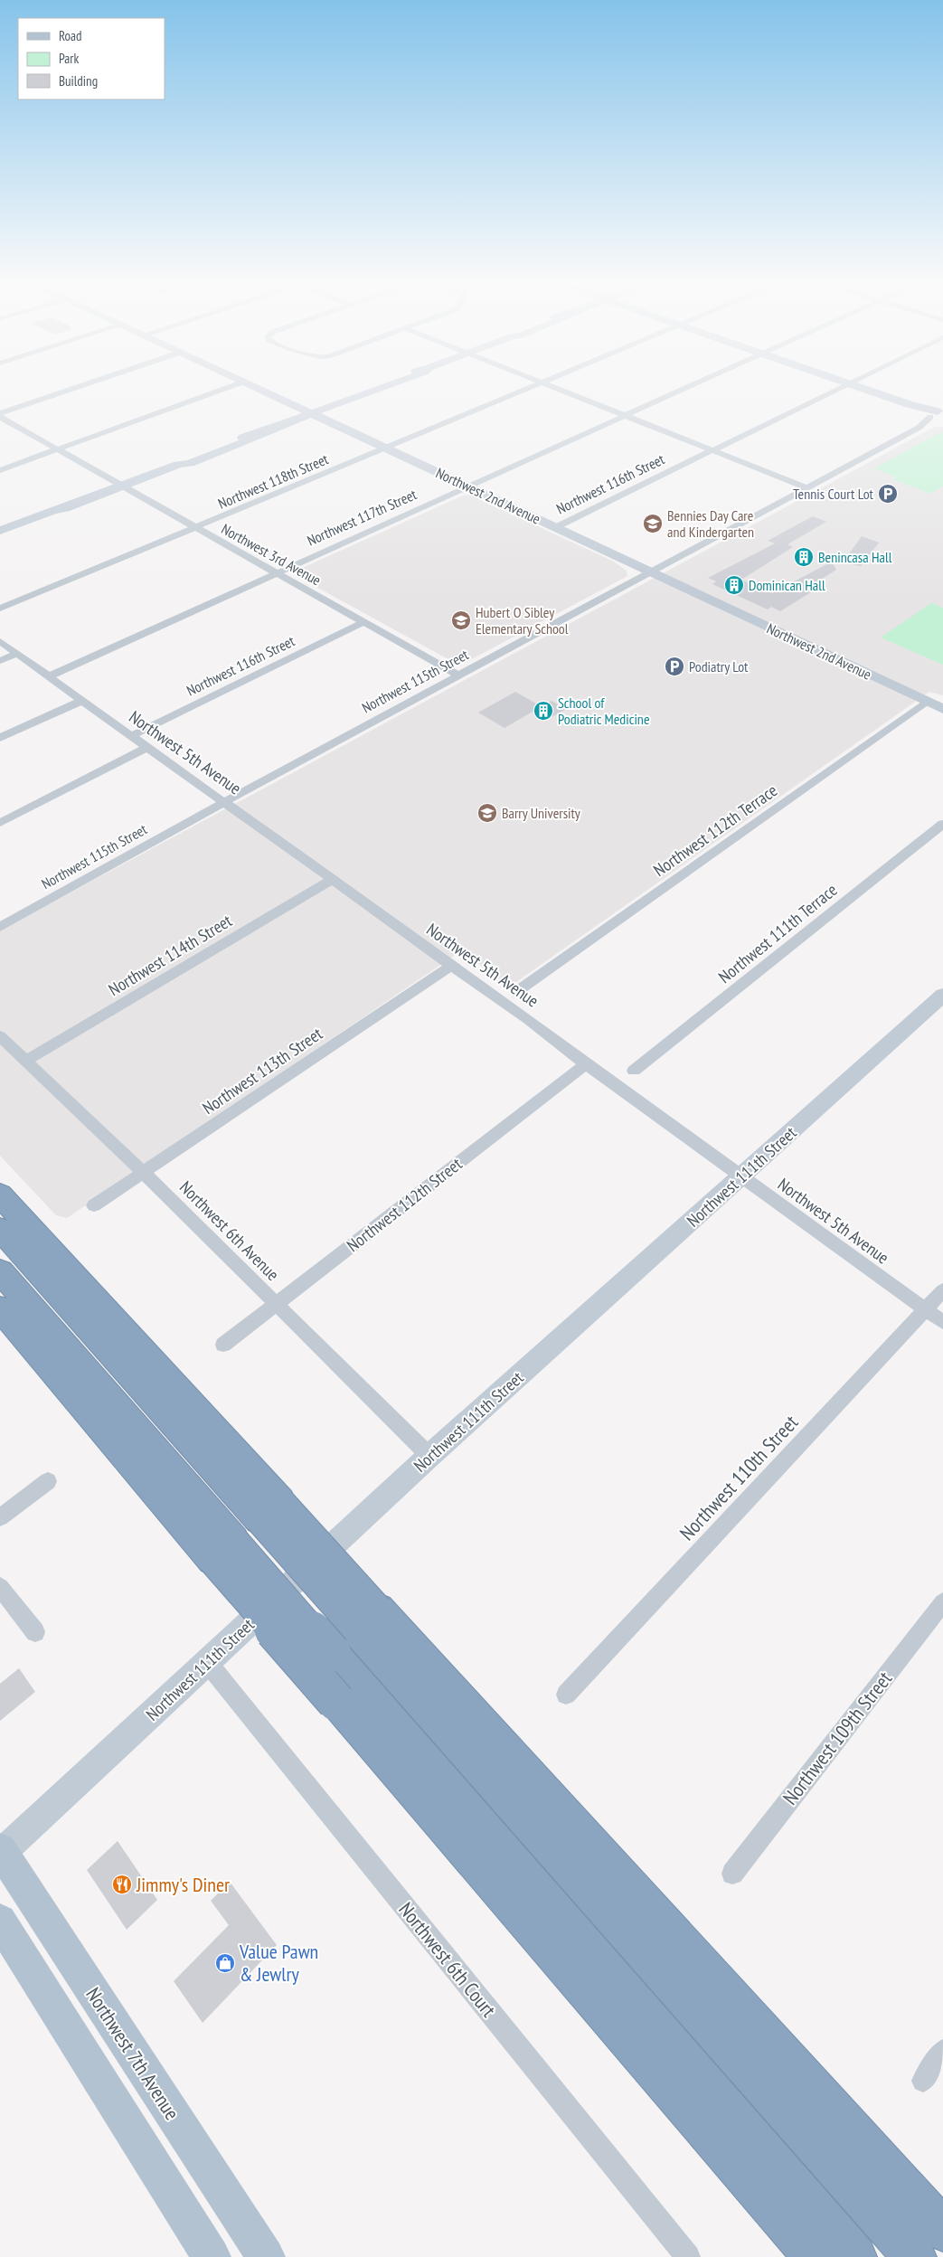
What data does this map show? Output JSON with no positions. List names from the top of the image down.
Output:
{
  "streets": {
    "main road": ["Northwest 7th Avenue"],
    "street": [
      "Northwest 118th Street",
      "Northwest 116th Street",
      "Northwest 2nd Avenue",
      "Northwest 117th Street",
      "Northwest 3rd Avenue",
      "Northwest 115th Street",
      "Northwest 5th Avenue",
      "Northwest 112th Terrace",
      "Northwest 111th Terrace",
      "Northwest 114th Street",
      "Northwest 113th Street",
      "Northwest 111th Street",
      "Northwest 112th Street",
      "Northwest 6th Avenue",
      "Northwest 110th Street",
      "Northwest 109th Street",
      "Northwest 6th Court"
    ]
  },
  "crossings": [
    ["Northwest 118th Street", "Northwest 2nd Avenue"],
    ["Northwest 118th Street", "Northwest 3rd Avenue"],
    ["Northwest 116th Street", "Northwest 2nd Avenue"],
    ["Northwest 116th Street", "Northwest 3rd Avenue"],
    ["Northwest 116th Street", "Northwest 5th Avenue"],
    ["Northwest 2nd Avenue", "Northwest 117th Street"],
    ["Northwest 2nd Avenue", "Northwest 115th Street"],
    ["Northwest 2nd Avenue", "Northwest 112th Terrace"],
    ["Northwest 117th Street", "Northwest 3rd Avenue"],
    ["Northwest 117th Street", "Northwest 5th Avenue"],
    ["Northwest 3rd Avenue", "Northwest 115th Street"],
    ["Northwest 115th Street", "Northwest 5th Avenue"],
    ["Northwest 5th Avenue", "Northwest 114th Street"],
    ["Northwest 5th Avenue", "Northwest 113th Street"],
    ["Northwest 5th Avenue", "Northwest 111th Street"],
    ["Northwest 5th Avenue", "Northwest 112th Street"],
    ["Northwest 5th Avenue", "Northwest 110th Street"],
    ["Northwest 114th Street", "Northwest 6th Avenue"],
    ["Northwest 113th Street", "Northwest 6th Avenue"],
    ["Northwest 111th Street", "Northwest 6th Avenue"],
    ["Northwest 111th Street", "Northwest 6th Court"],
    ["Northwest 111th Street", "Northwest 7th Avenue"],
    ["Northwest 112th Street", "Northwest 6th Avenue"]
  ],
  "places": {
    "parking": ["Tennis Court Lot", "Podiatry Lot"],
    "school or university": ["Bennies Day Care and Kindergarten", "Hubert O Sibley Elementary School", "Barry University"],
    "building": ["Benincasa Hall", "Dominican Hall", "School of Podiatric Medicine"],
    "restaurant": ["Jimmy's Diner"],
    "shop": ["Value Pawn & Jewlry"]
  },
  "legend": ["Road", "Park", "Building"]
}
